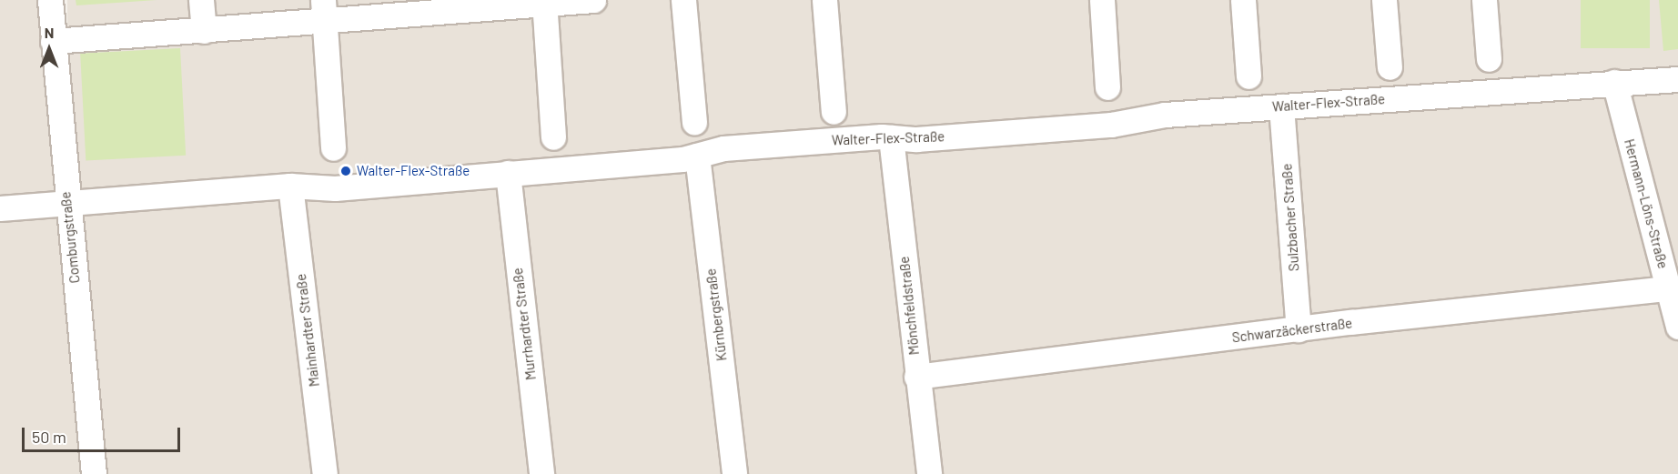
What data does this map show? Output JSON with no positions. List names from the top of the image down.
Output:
{
  "streets": {
    "street": [
      "Walter-Flex-Straße",
      "Hermann-Löns-Straße",
      "Sulzbacher Straße",
      "Comburgstraße",
      "Mönchfeldstraße",
      "Kürnbergstraße",
      "Murrhardter Straße",
      "Mainhardter Straße",
      "Schwarzäckerstraße"
    ]
  },
  "crossings": [
    ["Walter-Flex-Straße", "Hermann-Löns-Straße"],
    ["Walter-Flex-Straße", "Sulzbacher Straße"],
    ["Walter-Flex-Straße", "Comburgstraße"],
    ["Walter-Flex-Straße", "Mönchfeldstraße"],
    ["Walter-Flex-Straße", "Kürnbergstraße"],
    ["Walter-Flex-Straße", "Murrhardter Straße"],
    ["Walter-Flex-Straße", "Mainhardter Straße"],
    ["Hermann-Löns-Straße", "Schwarzäckerstraße"],
    ["Sulzbacher Straße", "Schwarzäckerstraße"],
    ["Mönchfeldstraße", "Schwarzäckerstraße"]
  ],
  "places": ["Walter-Flex-Straße"],
  "scale_bar": "50 m",
  "north": "top"
}
